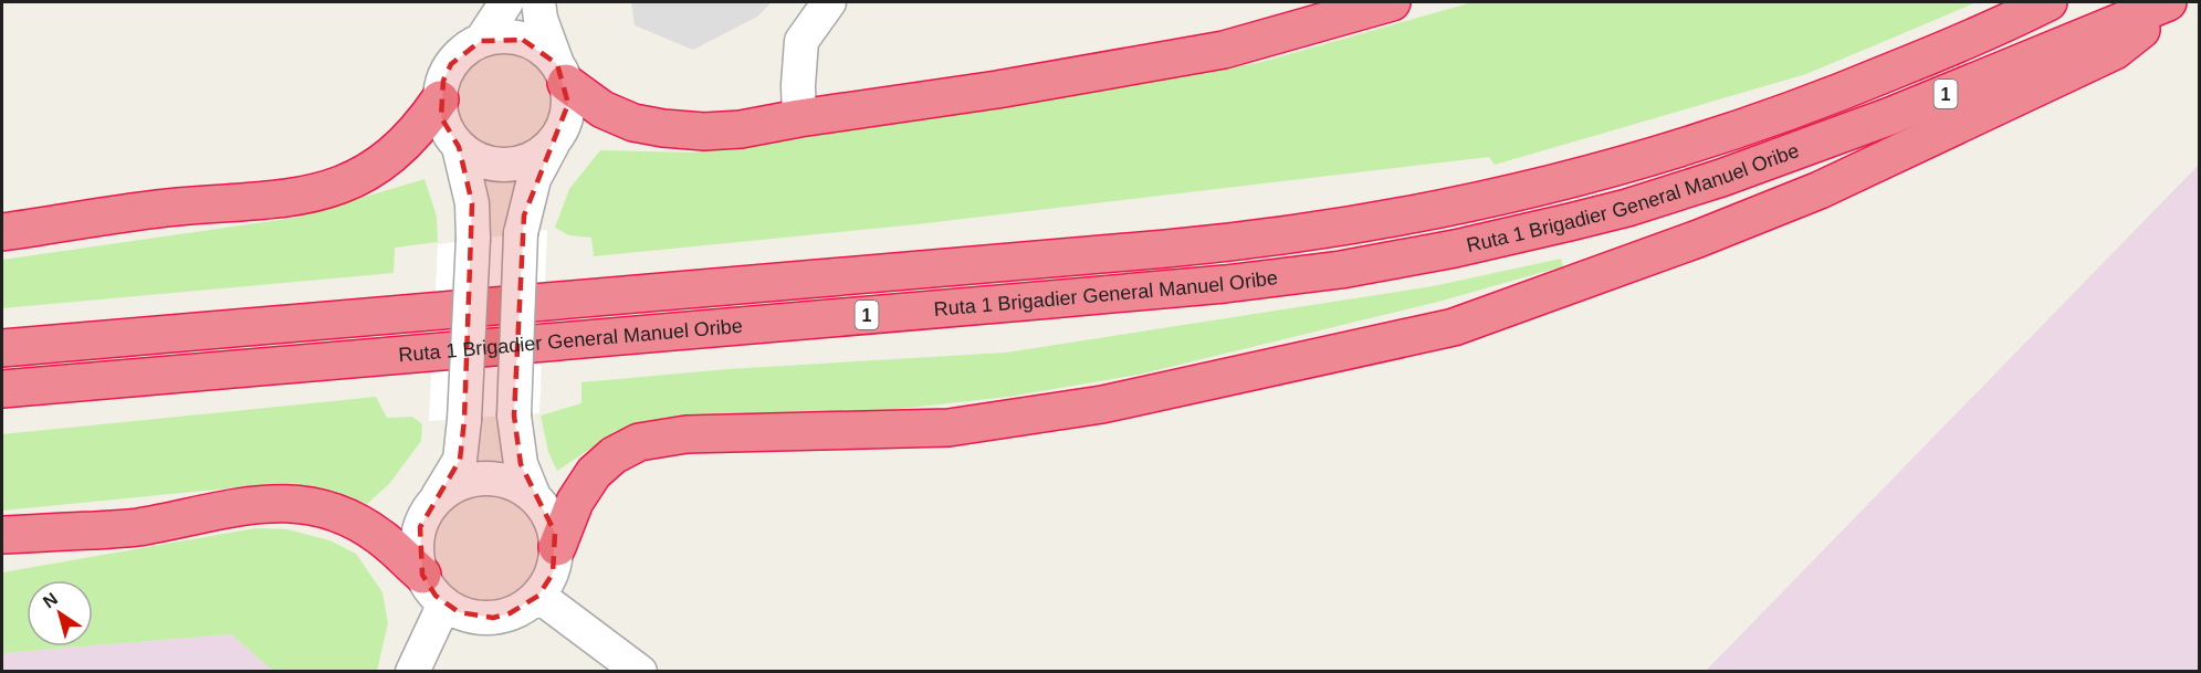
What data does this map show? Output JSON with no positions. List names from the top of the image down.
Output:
{
  "streets": {
    "highway": ["1", "Ruta 1 Brigadier General Manuel Oribe"]
  },
  "north": "top left"
}
